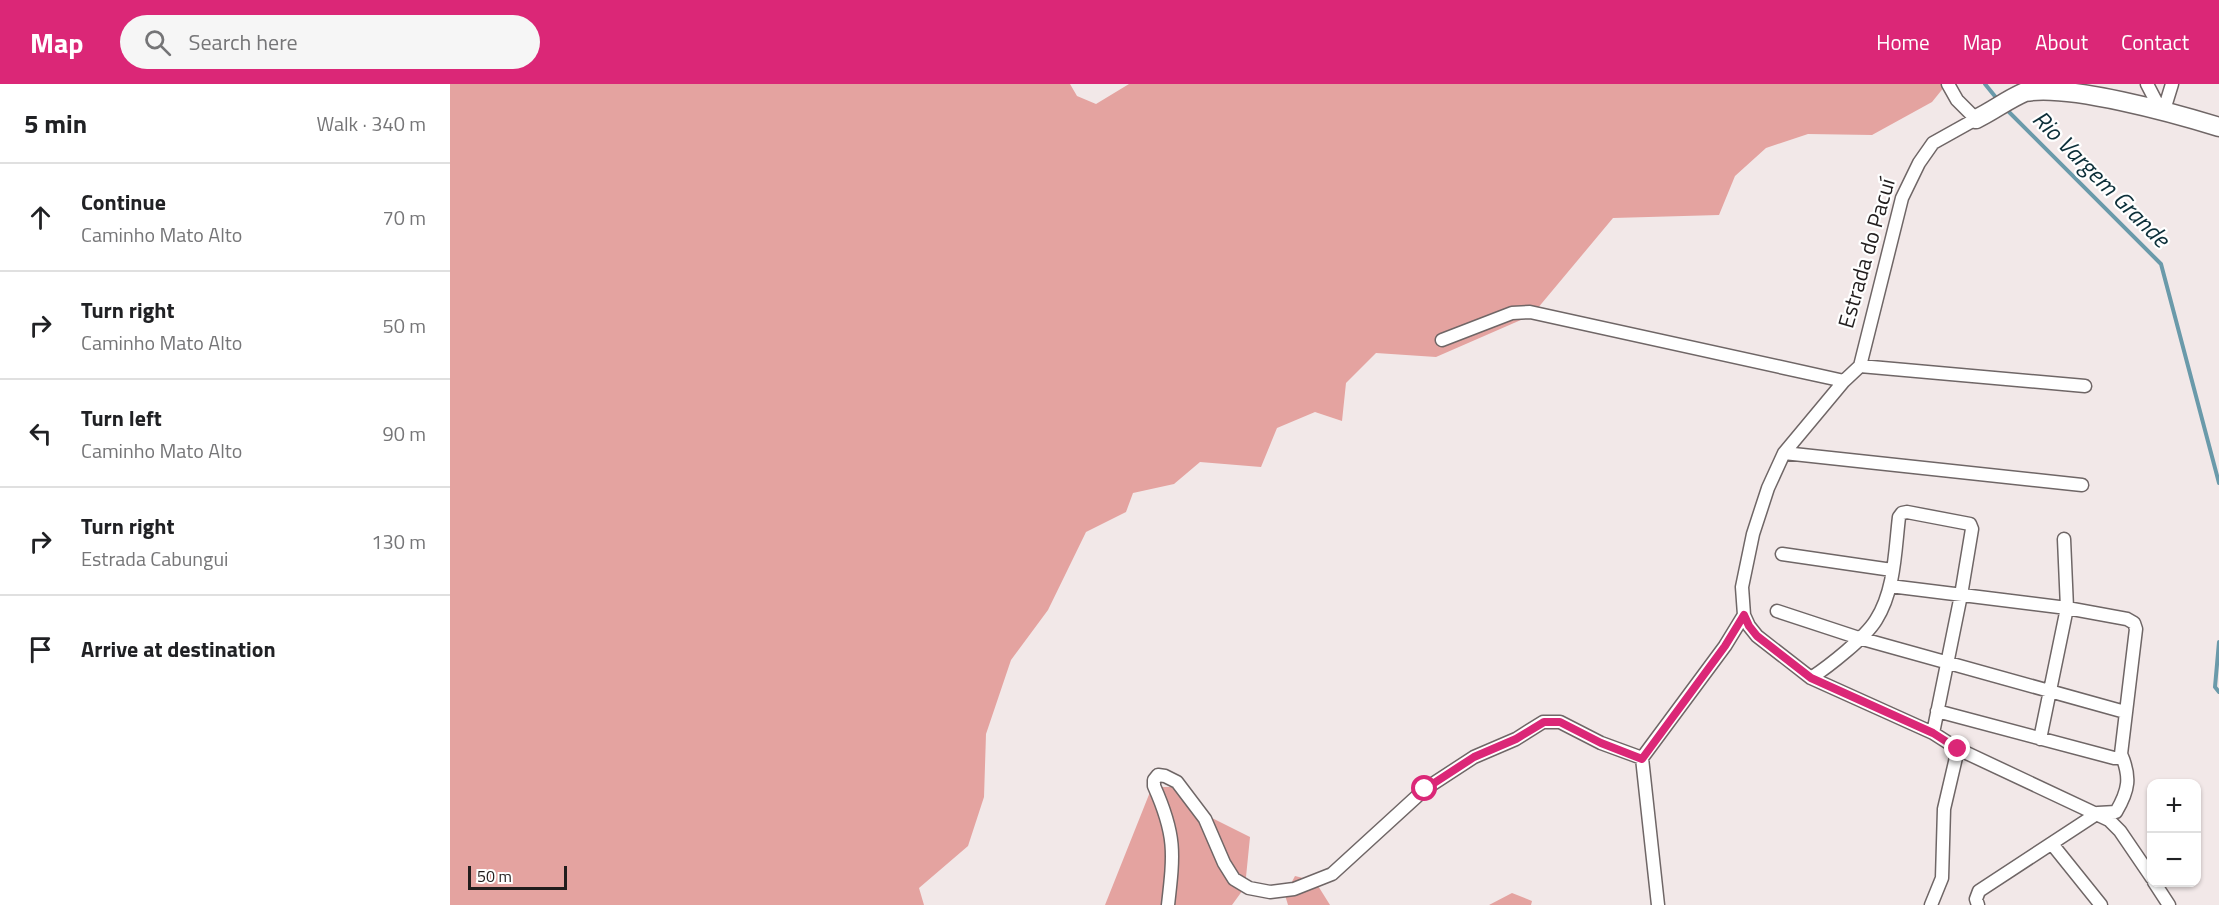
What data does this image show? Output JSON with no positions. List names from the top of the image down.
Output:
{
  "streets": {
    "street": ["Estrada do Pacuí"]
  },
  "water": ["Rio Vargem Grande"],
  "scale_bar": "50 m",
  "page": {
    "header": "Map",
    "search": "Search here",
    "nav": [
      "Home",
      "Map",
      "About",
      "Contact"
    ],
    "heading": ["5 min", "Walk · 340 m"],
    "list": [
      ["Continue", "Caminho Mato Alto", "70 m"],
      ["Turn right", "Caminho Mato Alto", "50 m"],
      ["Turn left", "Caminho Mato Alto", "90 m"],
      ["Turn right", "Estrada Cabungui", "130 m"],
      "Arrive at destination"
    ],
    "map_buttons": ["+", "−"],
    "scale": "50 m"
  }
}
